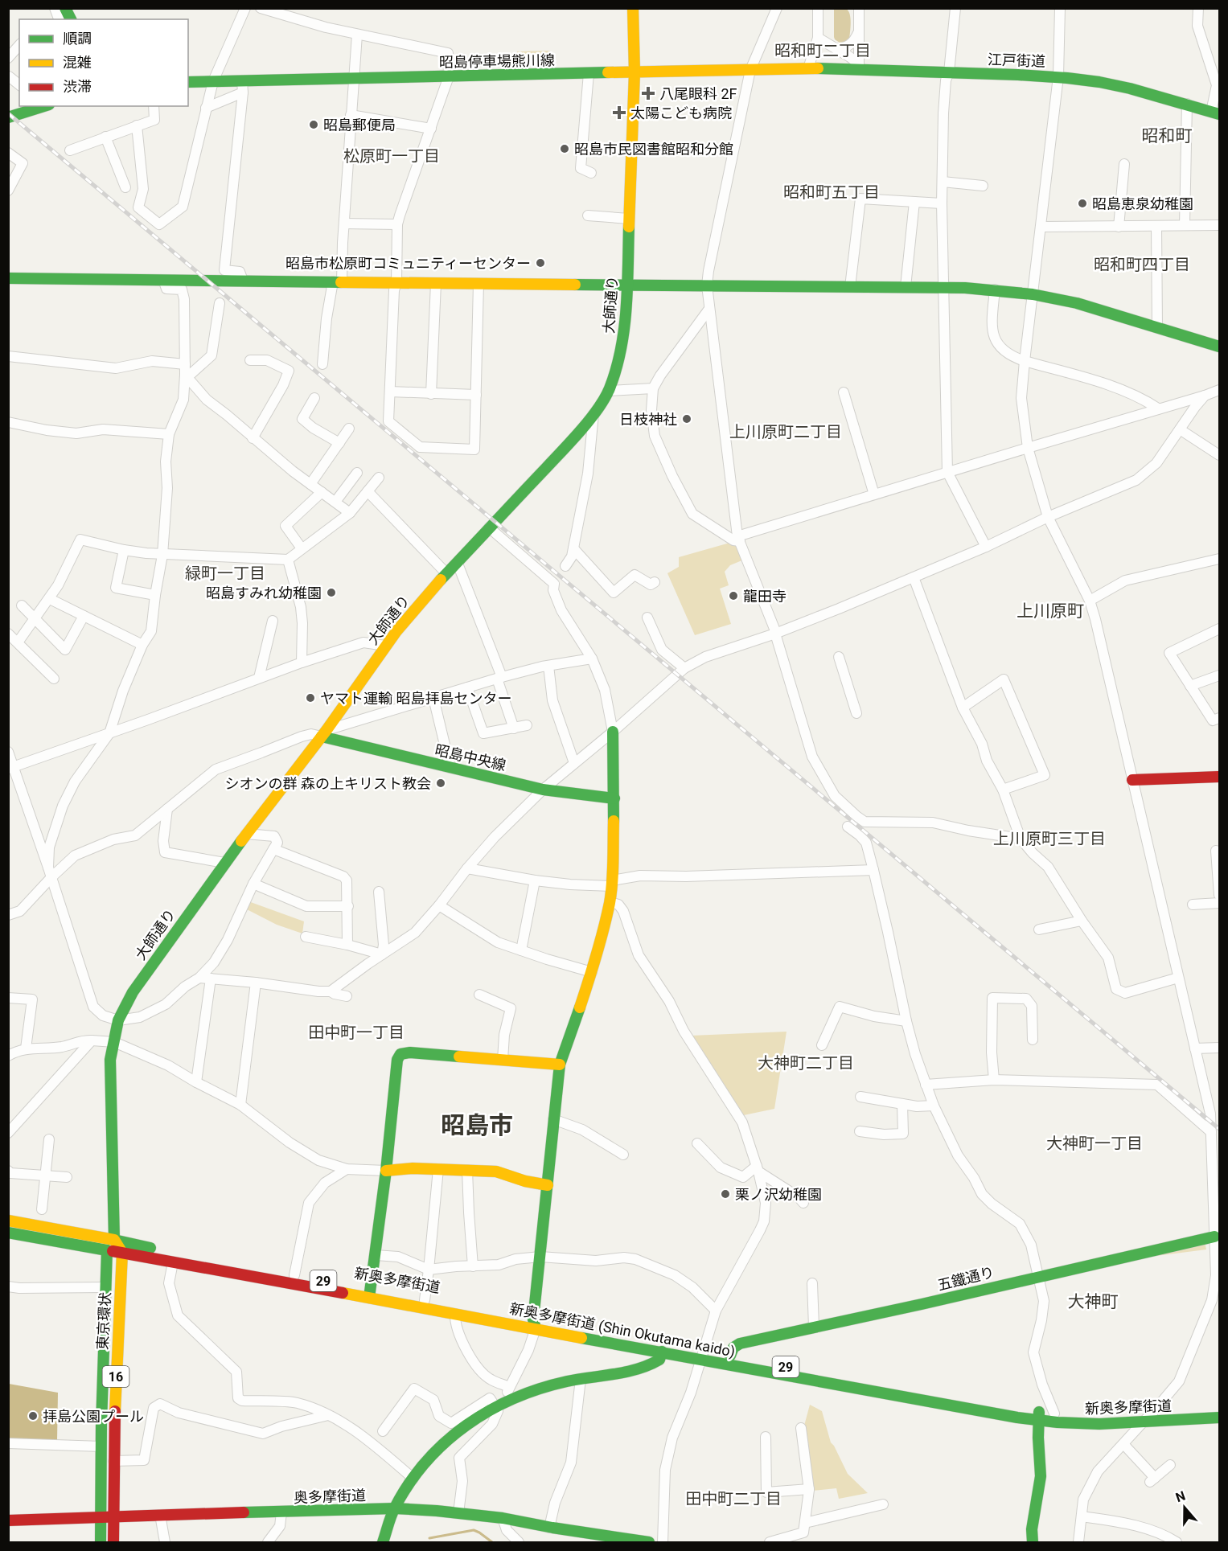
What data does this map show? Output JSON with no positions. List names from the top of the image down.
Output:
{
  "streets": {
    "main road": [
      "江戸街道",
      "昭島停車場熊川線",
      "大師通り",
      "昭島中央線",
      "五鐵通り",
      "新奥多摩街道",
      "29",
      "東京環状",
      "新奥多摩街道 (Shin Okutama kaido)",
      "16",
      "奥多摩街道"
    ]
  },
  "crossings": [
    ["江戸街道", "昭島停車場熊川線"],
    ["昭島停車場熊川線", "大師通り"],
    ["大師通り", "昭島中央線"],
    ["大師通り", "新奥多摩街道"],
    ["五鐵通り", "新奥多摩街道 (Shin Okutama kaido)"],
    ["新奥多摩街道", "新奥多摩街道 (Shin Okutama kaido)"],
    ["29", "東京環状"],
    ["29", "新奥多摩街道 (Shin Okutama kaido)"],
    ["東京環状", "奥多摩街道"]
  ],
  "districts": [
    "昭和町二丁目",
    "昭和町",
    "松原町一丁目",
    "昭和町五丁目",
    "昭和町四丁目",
    "上川原町二丁目",
    "緑町一丁目",
    "上川原町",
    "上川原町三丁目",
    "田中町一丁目",
    "大神町二丁目",
    "昭島市",
    "大神町一丁目",
    "大神町",
    "田中町二丁目"
  ],
  "places": {
    "health": ["八尾眼科 2F", "太陽こども病院"],
    "other": [
      "昭島郵便局",
      "昭島市民図書館昭和分館",
      "昭島恵泉幼稚園",
      "昭島市松原町コミュニティーセンター",
      "日枝神社",
      "昭島すみれ幼稚園",
      "龍田寺",
      "ヤマト運輸 昭島拝島センター",
      "シオンの群 森の上キリスト教会",
      "栗ノ沢幼稚園",
      "拝島公園プール"
    ]
  },
  "legend": ["順調", "混雑", "渋滞"],
  "north": "top"
}
